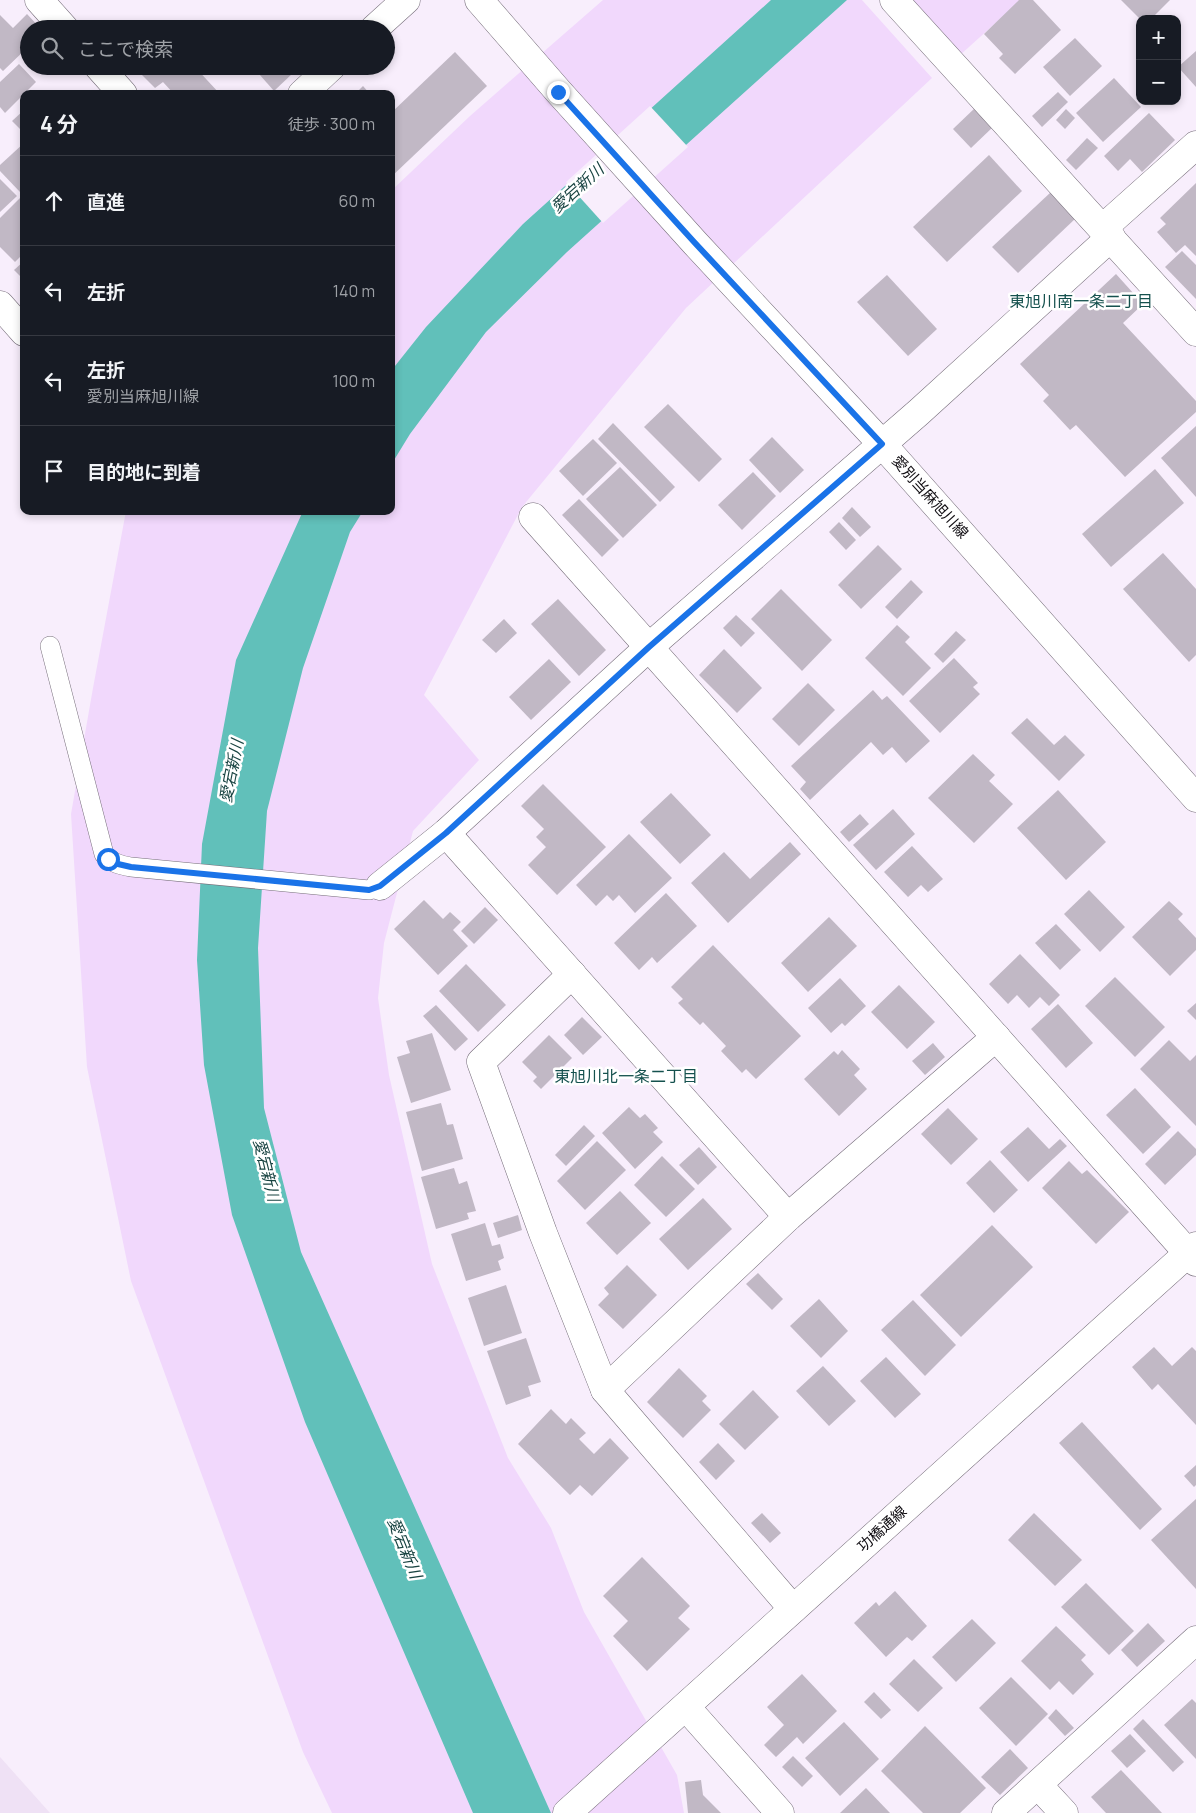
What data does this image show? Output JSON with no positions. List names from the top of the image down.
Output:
{
  "streets": {
    "street": ["愛別当麻旭川線", "功橋通線"]
  },
  "districts": ["東旭川南一条二丁目", "東旭川北一条二丁目"],
  "water": ["愛宕新川"],
  "page": {
    "map_buttons": ["+", "−"],
    "search": "ここで検索",
    "heading": ["4 分", "徒歩 · 300 m"],
    "list": [
      ["直進", "60 m"],
      ["左折", "140 m"],
      ["左折", "愛別当麻旭川線", "100 m"],
      "目的地に到着"
    ]
  }
}
